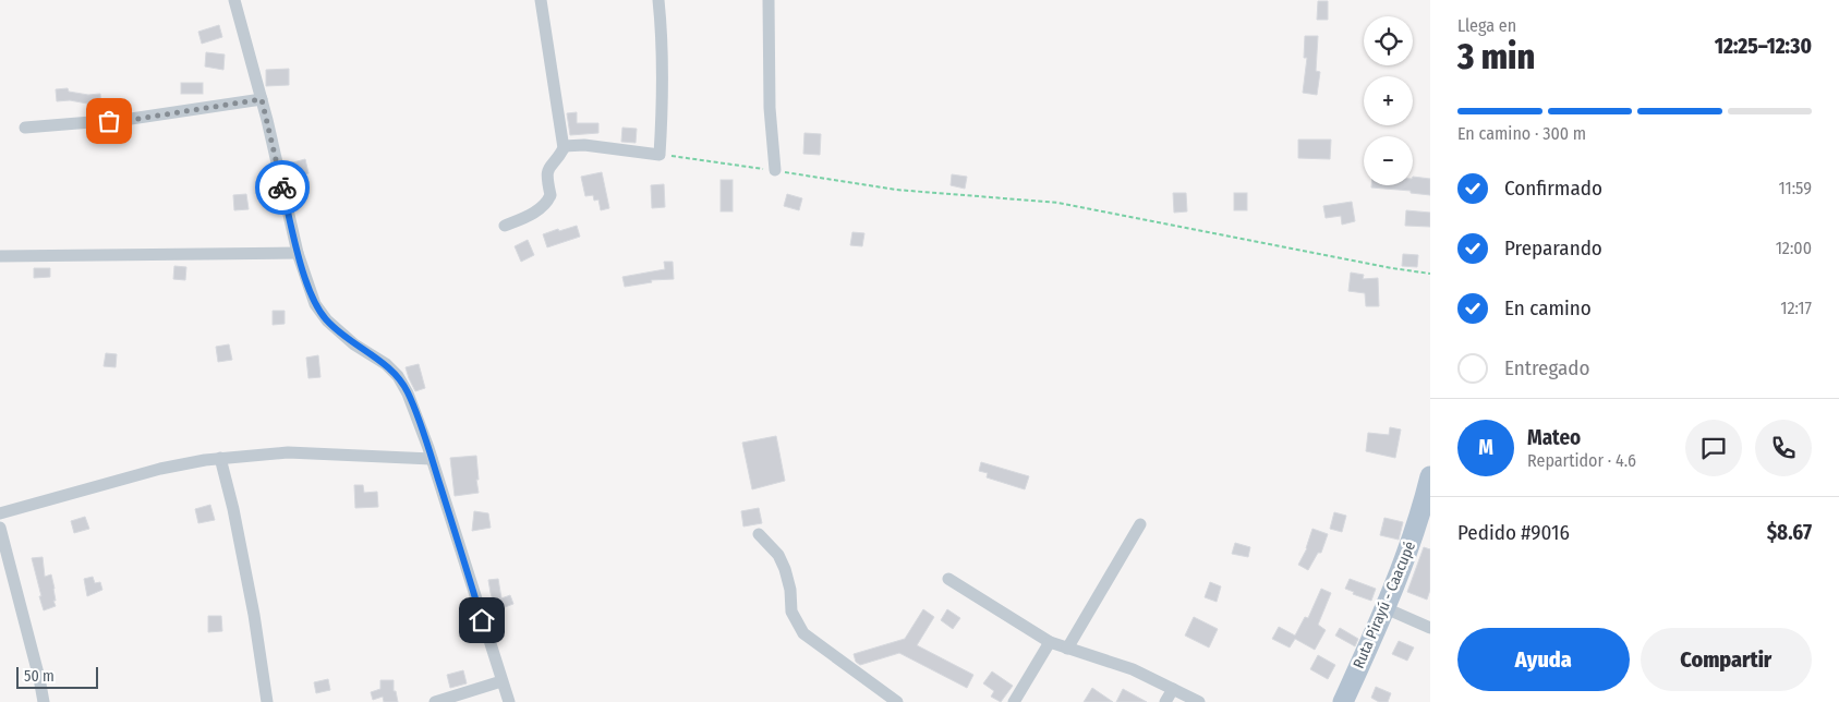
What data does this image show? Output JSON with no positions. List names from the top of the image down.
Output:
{
  "streets": {
    "main road": ["Ruta Pirayú - Caacupé"]
  },
  "scale_bar": "50 m",
  "page": {
    "heading": ["3 min", "Llega en", "12:25–12:30"],
    "panel": [
      "Mateo",
      "Repartidor · 4.6",
      "Pedido #9016",
      "$8.67"
    ],
    "map_buttons": ["+", "−"],
    "bar": "En camino · 300 m",
    "list": [
      ["Confirmado", "11:59"],
      ["Preparando", "12:00"],
      ["En camino", "12:17"],
      "Entregado"
    ],
    "round": "M",
    "buttons": ["Ayuda", "Compartir"],
    "scale": "50 m"
  }
}
